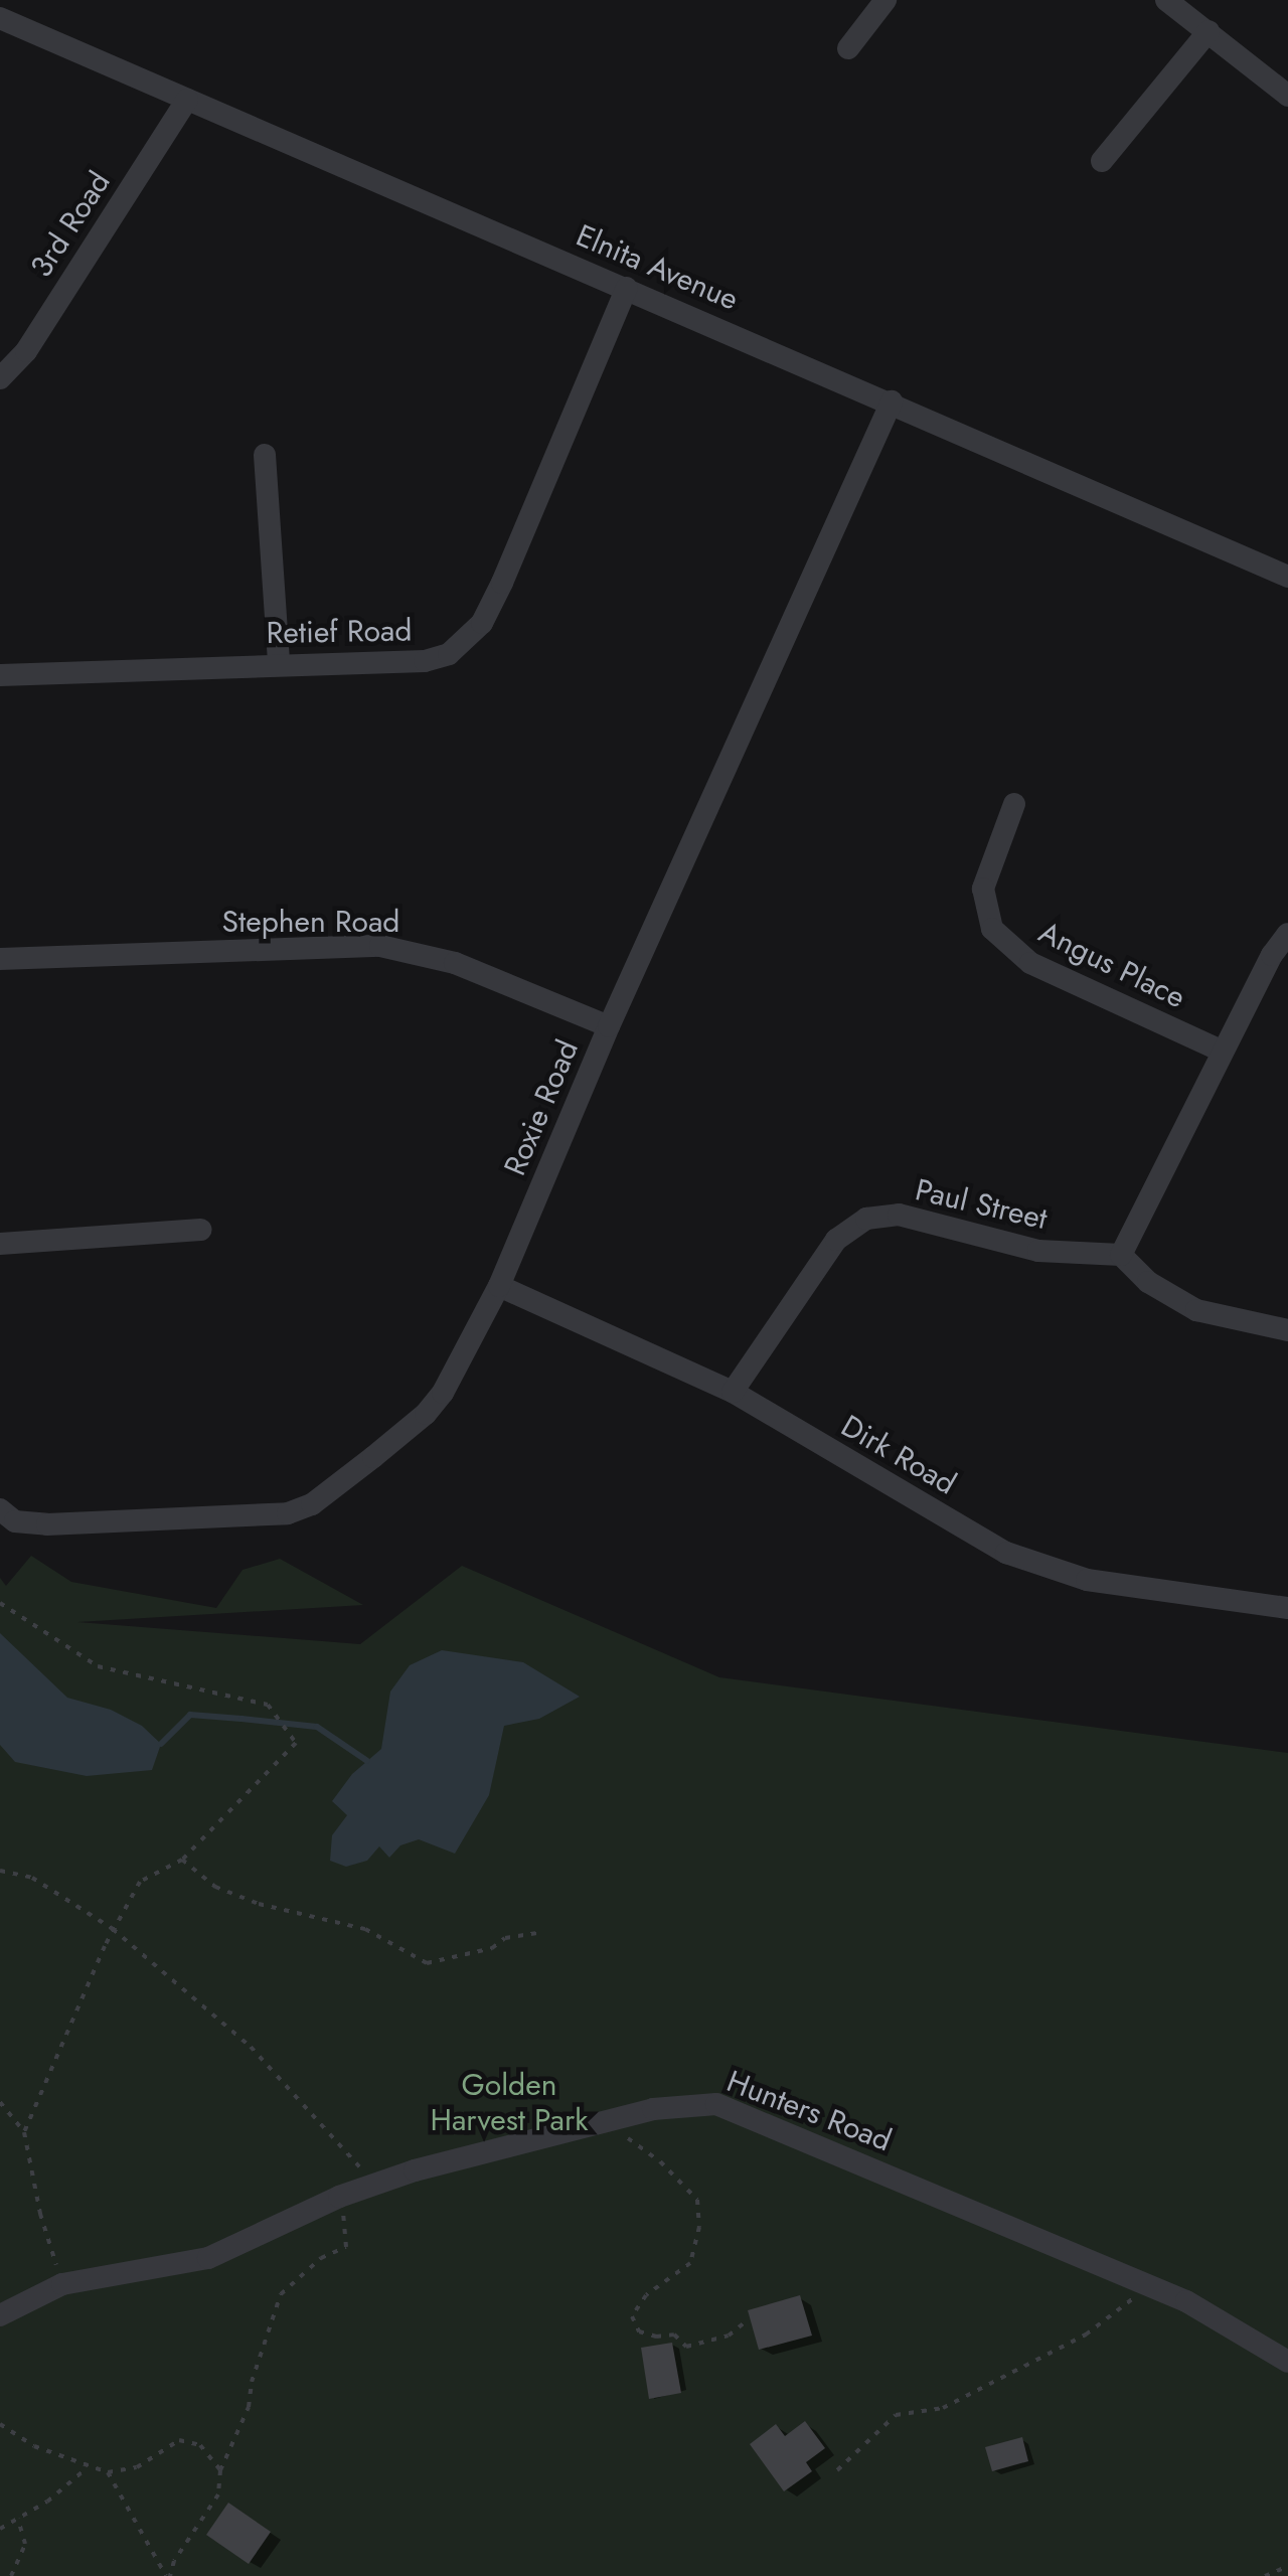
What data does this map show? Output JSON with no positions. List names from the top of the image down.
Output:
{
  "streets": {
    "street": [
      "3rd Road",
      "Elnita Avenue",
      "Retief Road",
      "Stephen Road",
      "Angus Place",
      "Roxie Road",
      "Paul Street",
      "Dirk Road",
      "Hunters Road"
    ]
  },
  "crossings": [
    ["3rd Road", "Elnita Avenue"],
    ["Elnita Avenue", "Retief Road"],
    ["Elnita Avenue", "Roxie Road"],
    ["Stephen Road", "Roxie Road"],
    ["Roxie Road", "Dirk Road"],
    ["Paul Street", "Dirk Road"]
  ],
  "parks": ["Golden Harvest Park"]
}
